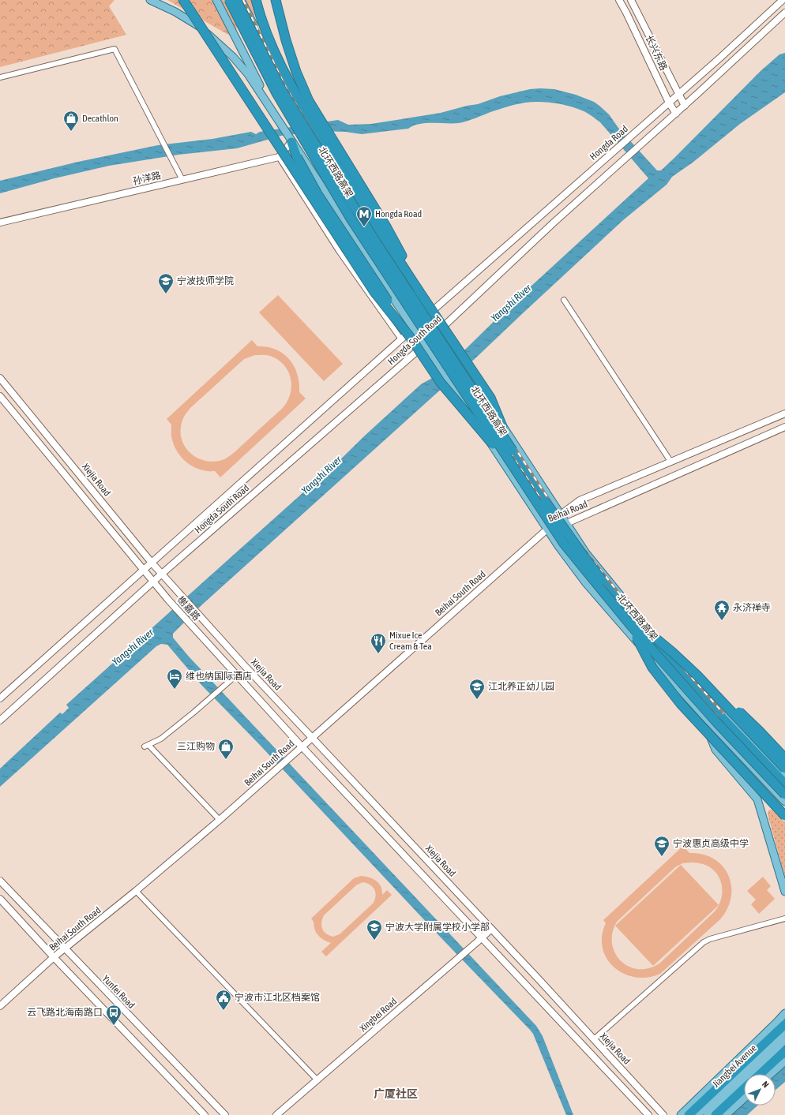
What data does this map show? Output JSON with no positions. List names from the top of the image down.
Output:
{
  "streets": {
    "highway": ["北环西路高架"],
    "main road": [
      "长兴东路",
      "Hongda Road",
      "孙洋路",
      "Hongda South Road",
      "Xiejia Road",
      "Beihai Road",
      "Beihai South Road",
      "榭嘉路",
      "Yunfei Road",
      "Xingbei Road",
      "Jiangbei Avenue"
    ]
  },
  "crossings": [
    ["长兴东路", "Hongda Road"],
    ["长兴东路", "Hongda South Road"],
    ["Hongda Road", "Hongda South Road"],
    ["Hongda South Road", "Xiejia Road"],
    ["Hongda South Road", "榭嘉路"],
    ["Xiejia Road", "Beihai South Road"],
    ["Xiejia Road", "榭嘉路"],
    ["Xiejia Road", "Xingbei Road"],
    ["Beihai Road", "Beihai South Road"],
    ["Beihai South Road", "Yunfei Road"]
  ],
  "districts": ["广厦社区"],
  "water": ["Yangshi River"],
  "places": {
    "shop": ["Decathlon", "三江购物"],
    "metro station": ["Hongda Road"],
    "school or university": [
      "宁波技师学院",
      "江北养正幼儿园",
      "宁波惠贞高级中学",
      "宁波大学附属学校小学部"
    ],
    "temple": ["永济禅寺"],
    "restaurant": ["Mixue Ice Cream & Tea"],
    "hotel": ["维也纳国际酒店"],
    "public building": ["宁波市江北区档案馆"],
    "bus stop": ["云飞路北海南路口"]
  },
  "north": "top right"
}
